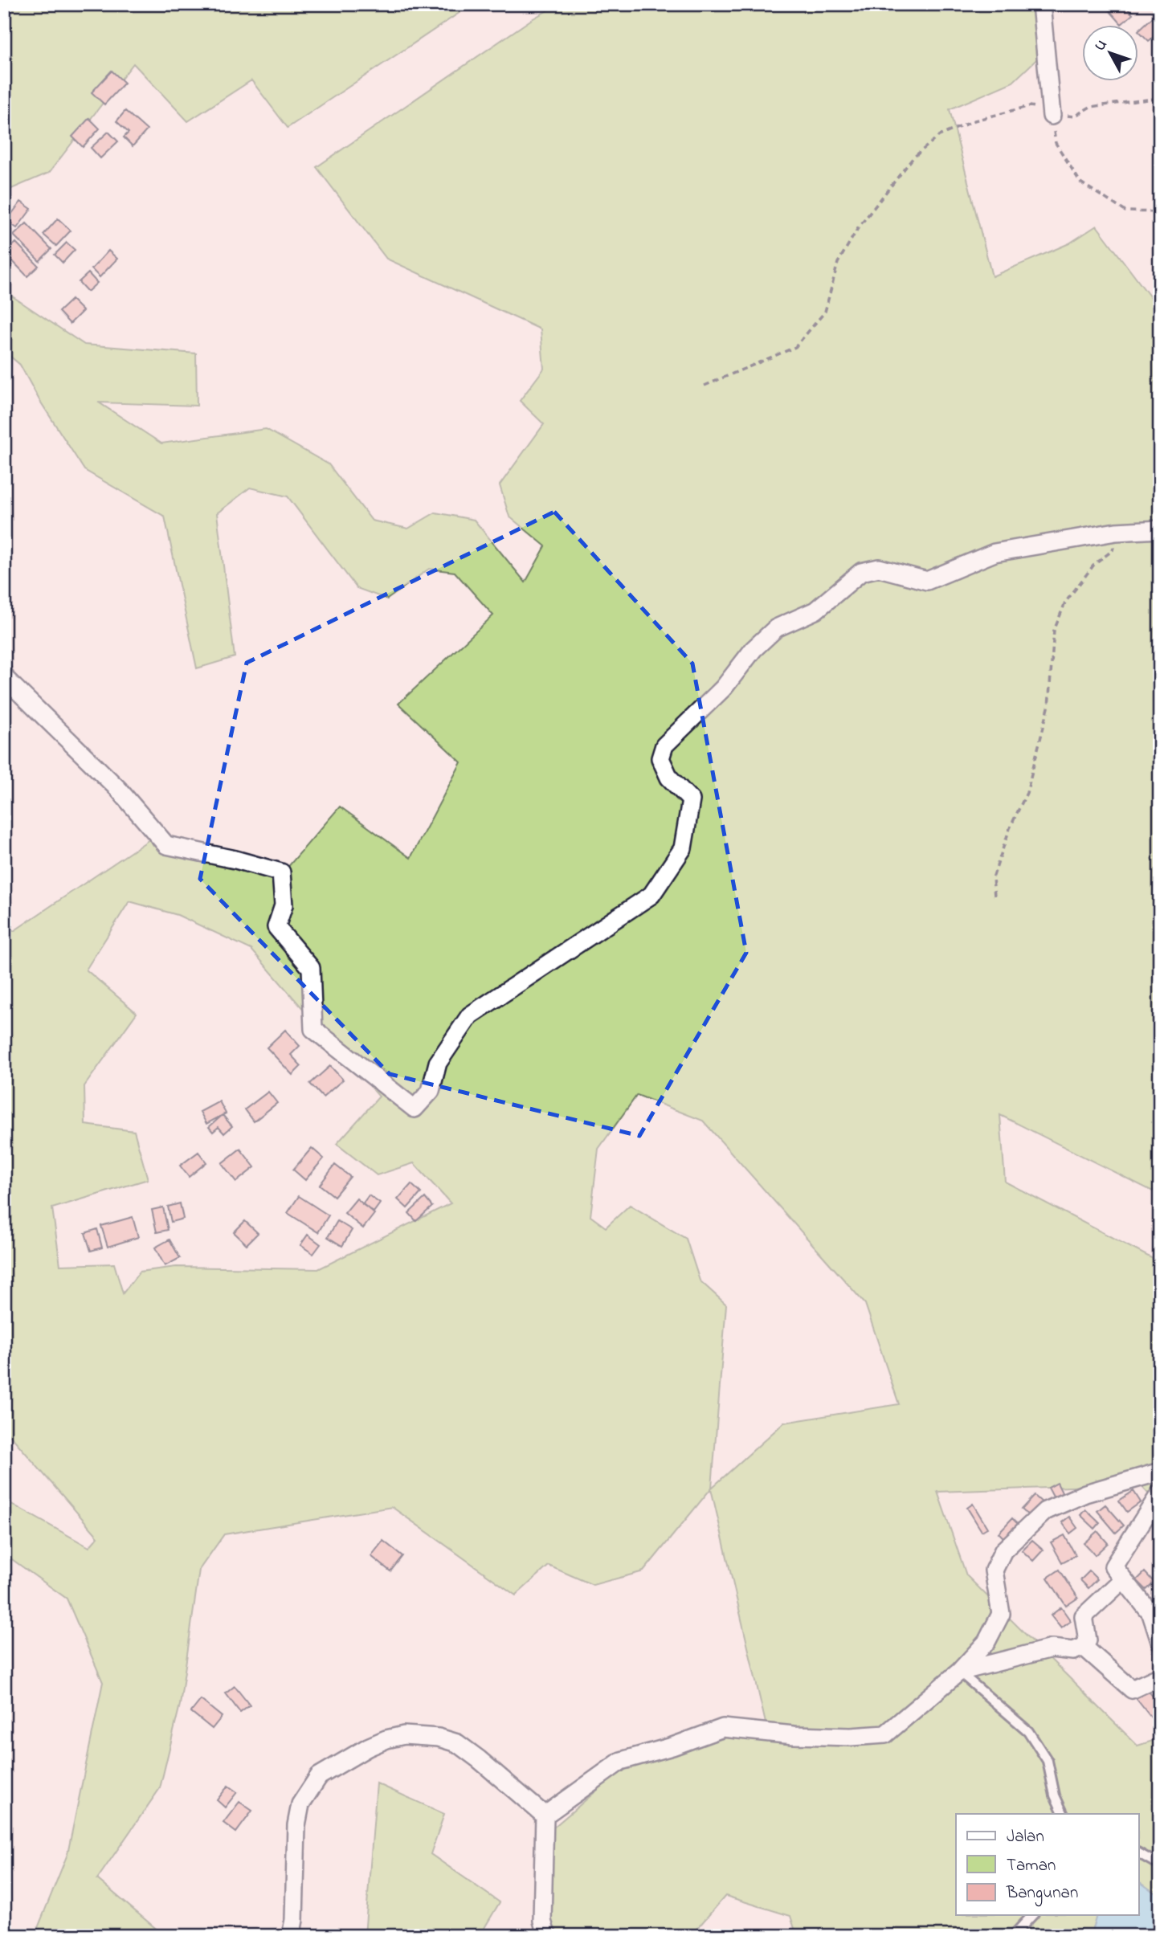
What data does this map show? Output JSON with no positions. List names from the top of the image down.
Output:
{
  "legend": ["Jalan", "Taman", "Bangunan"],
  "north": "top left"
}
